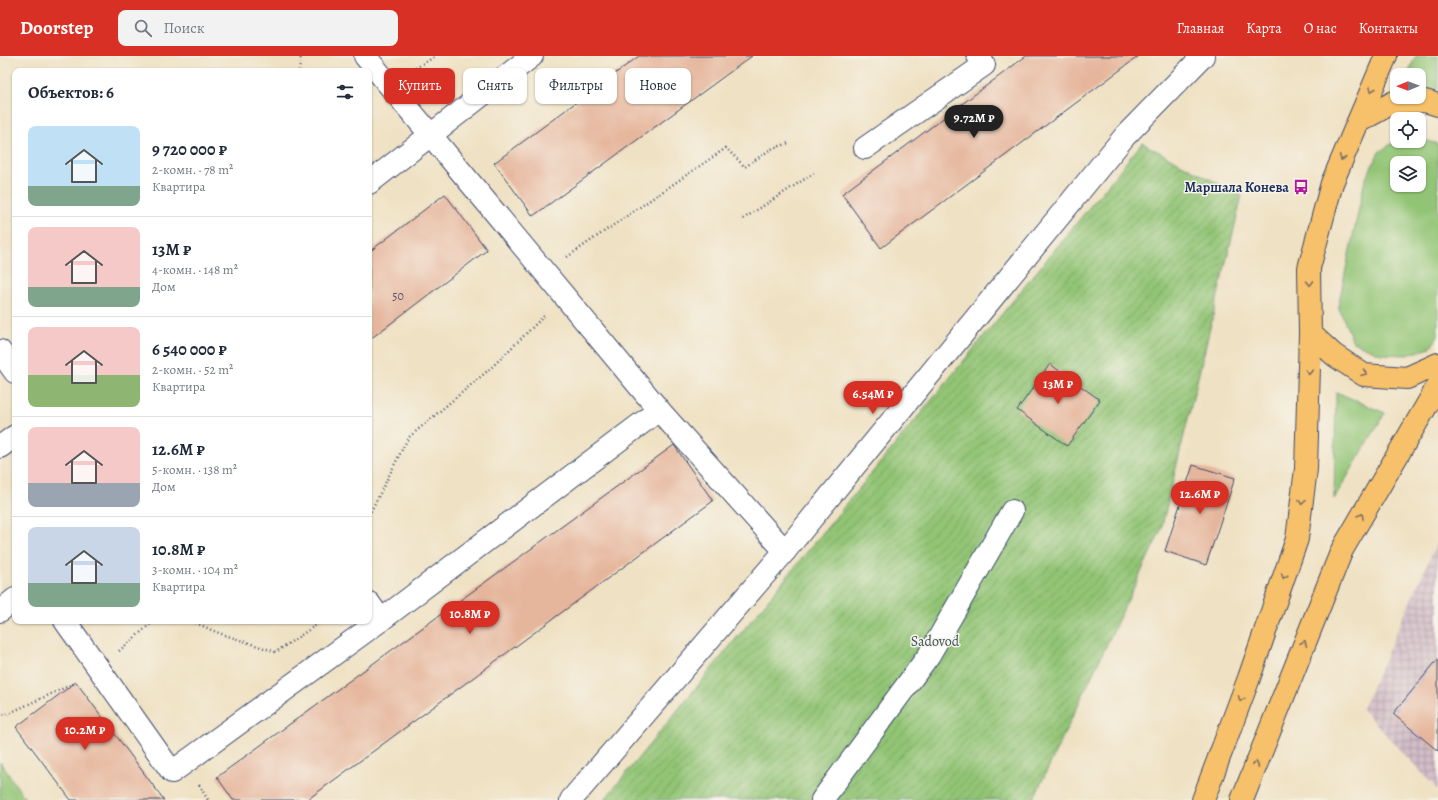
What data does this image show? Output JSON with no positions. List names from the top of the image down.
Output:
{
  "parks": ["Sadovod"],
  "places": {
    "bus stop": ["Маршала Конева"]
  },
  "house_numbers": ["50"],
  "north": "left",
  "page": {
    "header": "Doorstep",
    "search": "Поиск",
    "nav": [
      "Главная",
      "Карта",
      "О нас",
      "Контакты"
    ],
    "chip": [
      "Купить",
      "Снять",
      "Фильтры",
      "Новое"
    ],
    "heading": "Объектов: 6",
    "price": [
      "9.72M ₽",
      "13M ₽",
      "6.54M ₽",
      "12.6M ₽",
      "10.8M ₽",
      "10.2M ₽"
    ],
    "list": [
      {
        "name": "9 720 000 ₽",
        "note": "2-комн. · 78 m² · Квартира"
      },
      {
        "name": "13M ₽",
        "note": "4-комн. · 148 m² · Дом"
      },
      {
        "name": "6 540 000 ₽",
        "note": "2-комн. · 52 m² · Квартира"
      },
      {
        "name": "12.6M ₽",
        "note": "5-комн. · 138 m² · Дом"
      },
      {
        "name": "10.8M ₽",
        "note": "3-комн. · 104 m² · Квартира"
      }
    ]
  }
}
